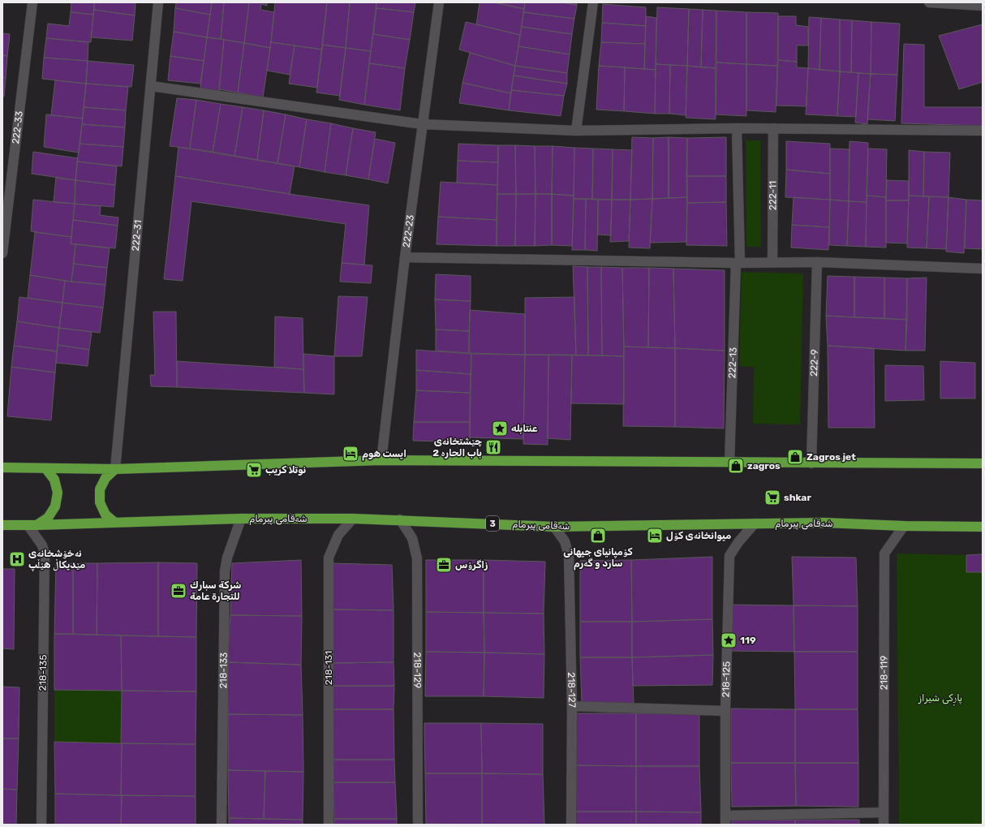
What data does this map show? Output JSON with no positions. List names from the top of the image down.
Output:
{
  "streets": {
    "highway": ["شەقامی پیرمام", "3"],
    "street": [
      "222-33",
      "222-11",
      "222-23",
      "222-31",
      "222-13",
      "222-9",
      "218-131",
      "218-133",
      "218-129",
      "218-135",
      "218-119",
      "218-125",
      "218-127"
    ]
  },
  "crossings": [
    ["شەقامی پیرمام", "218-131"],
    ["شەقامی پیرمام", "218-133"],
    ["شەقامی پیرمام", "218-129"],
    ["شەقامی پیرمام", "218-135"],
    ["شەقامی پیرمام", "218-119"],
    ["شەقامی پیرمام", "218-125"],
    ["شەقامی پیرمام", "218-127"]
  ],
  "parks": ["پاڕکی شیراز"],
  "places": {
    "place": ["عنتابله", "119"],
    "restaurant": ["چێشتخانەی باب الحارە 2"],
    "hotel": ["ايست هوم", "میوانخانەی کۆل"],
    "shop": ["Zagros jet", "zagros", "کۆمپانیای جیهانی سارد و گەرم"],
    "supermarket": ["نوتلا كريب", "shkar"],
    "hospital": ["نەخۆشخانەی مێدیکاڵ هێڵپ"],
    "office": ["زاگرۆس", "شركة سبارك للتجارة عامة"]
  }
}
